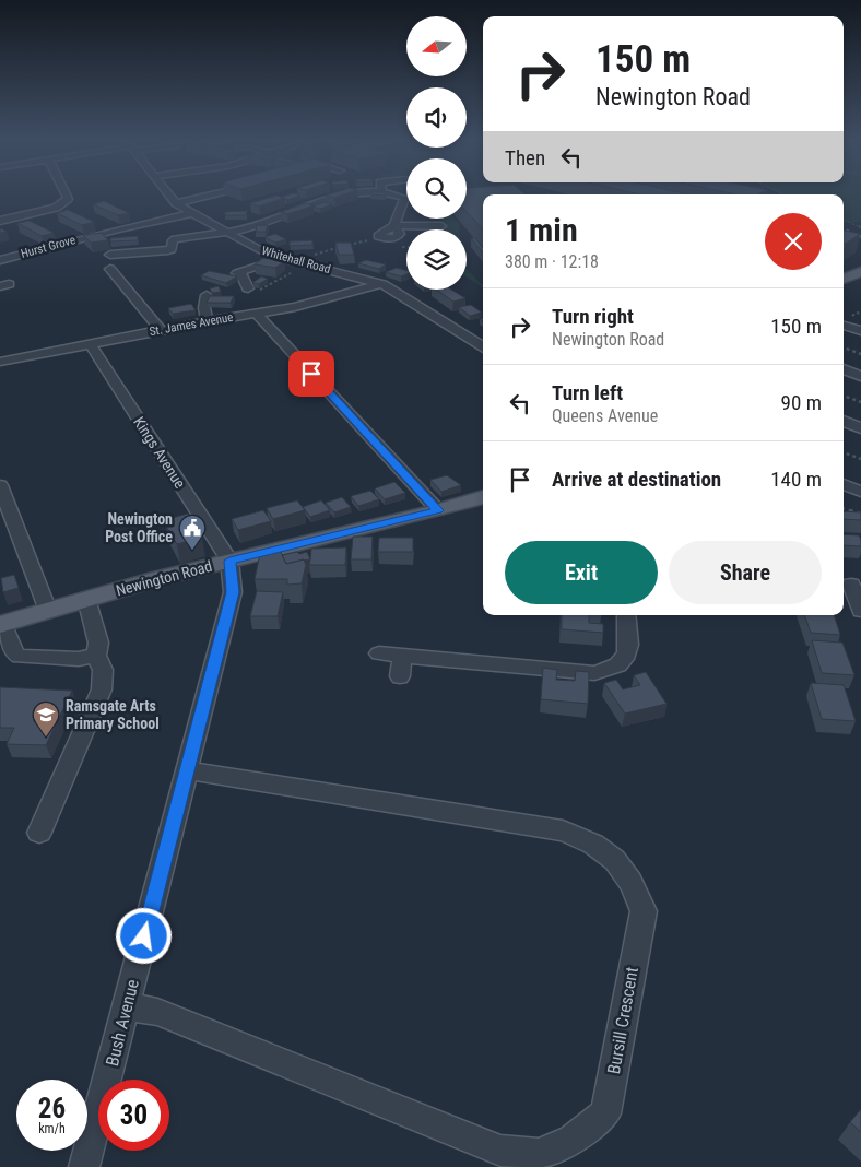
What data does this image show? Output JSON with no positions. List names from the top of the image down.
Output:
{
  "streets": {
    "main road": ["Newington Road"],
    "street": [
      "Hurst Grove",
      "Whitehall Road",
      "St. James Avenue",
      "Kings Avenue",
      "Bursill Crescent",
      "Bush Avenue"
    ]
  },
  "crossings": [
    ["Hurst Grove", "Whitehall Road"],
    ["Whitehall Road", "St. James Avenue"],
    ["St. James Avenue", "Kings Avenue"],
    ["Kings Avenue", "Newington Road"],
    ["Kings Avenue", "Bush Avenue"],
    ["Newington Road", "Bush Avenue"],
    ["Bursill Crescent", "Bush Avenue"]
  ],
  "places": {
    "public building": ["Newington Post Office"],
    "school or university": ["Ramsgate Arts Primary School"]
  },
  "north": "left",
  "page": {
    "turn": ["150 m", "Newington Road"],
    "then": "Then",
    "heading": ["1 min", "380 m · 12:18"],
    "list": [
      {
        "name": "Turn right",
        "note": "Newington Road",
        "value": "150 m"
      },
      {
        "name": "Turn left",
        "note": "Queens Avenue",
        "value": "90 m"
      },
      {
        "name": "Arrive at destination",
        "value": "140 m"
      }
    ],
    "buttons": ["Exit", "Share"],
    "speed": "26 km/h",
    "limit": "30"
  }
}
